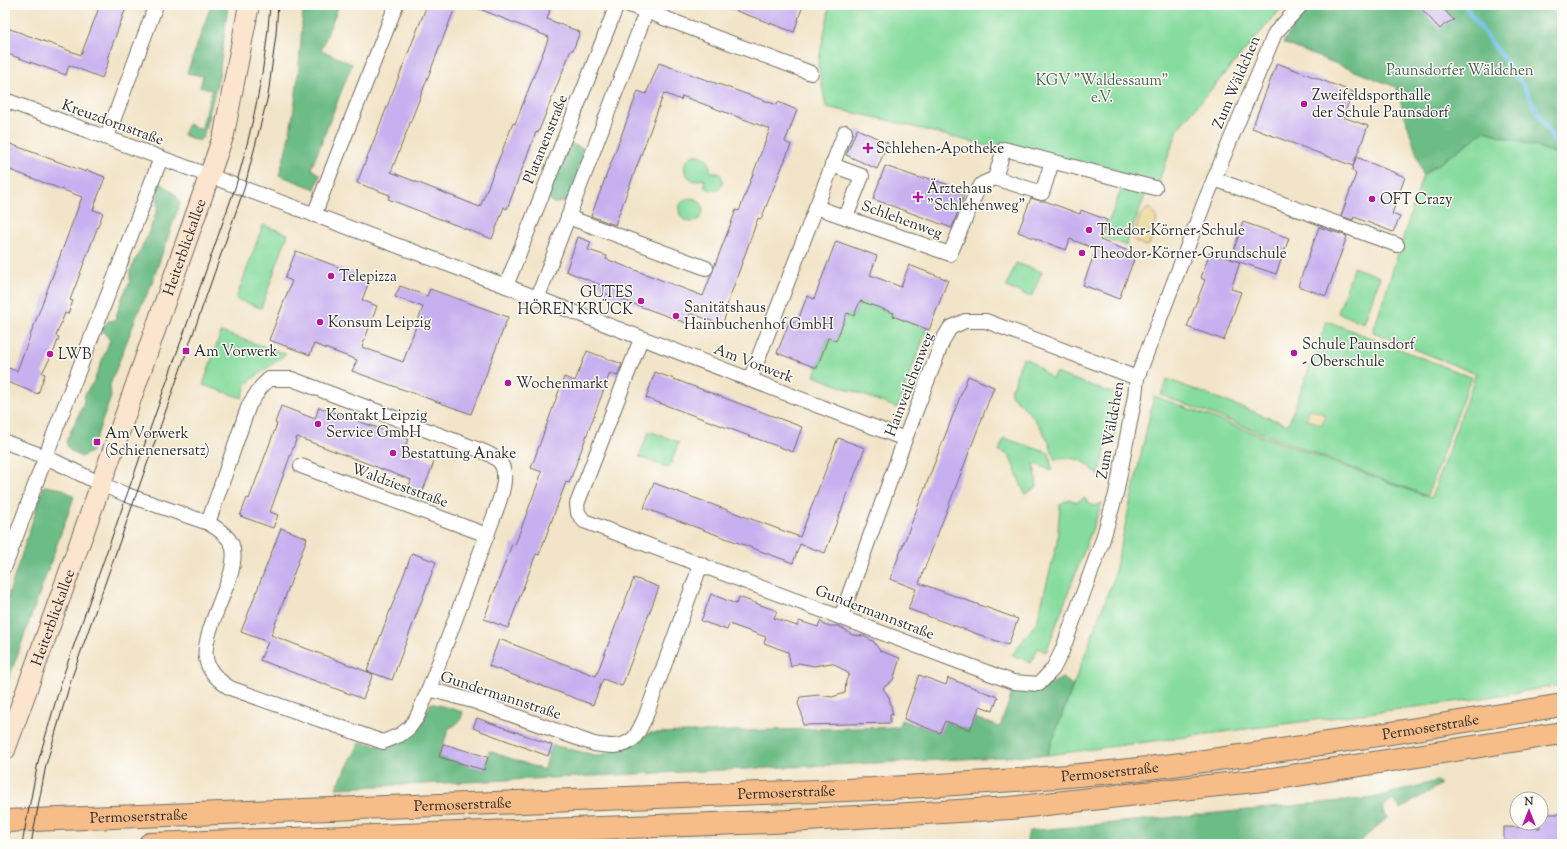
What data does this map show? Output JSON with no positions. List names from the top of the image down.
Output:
{
  "streets": {
    "main road": ["Heiterblickallee", "Permoserstraße"],
    "street": [
      "Zum Wäldchen",
      "Kreuzdornstraße",
      "Platanenstraße",
      "Schlehenweg",
      "Am Vorwerk",
      "Hainveilchenweg",
      "Waldzieststraße",
      "Gundermannstraße"
    ]
  },
  "crossings": [
    ["Zum Wäldchen", "Hainveilchenweg"],
    ["Zum Wäldchen", "Gundermannstraße"],
    ["Kreuzdornstraße", "Heiterblickallee"],
    ["Kreuzdornstraße", "Am Vorwerk"],
    ["Platanenstraße", "Am Vorwerk"],
    ["Heiterblickallee", "Am Vorwerk"],
    ["Am Vorwerk", "Hainveilchenweg"],
    ["Am Vorwerk", "Gundermannstraße"],
    ["Hainveilchenweg", "Gundermannstraße"]
  ],
  "parks": ["Paunsdorfer Wäldchen", "KGV \"Waldessaum\" e.V."],
  "places": {
    "other": [
      "Zweifeldsporthalle der Schule Paunsdorf",
      "OFT Crazy",
      "Thedor-Körner-Schule",
      "Theodor-Körner-Grundschule",
      "Telepizza",
      "GUTES HÖREN KRÜCK",
      "Sanitätshaus Hainbuchenhof GmbH",
      "Konsum Leipzig",
      "Schule Paunsdorf - Oberschule",
      "LWB",
      "Wochenmarkt",
      "Kontakt Leipzig Service GmbH",
      "Bestattung Anake"
    ],
    "health": ["Schlehen-Apotheke", "Ärztehaus \"Schlehenweg\""],
    "transit": ["Am Vorwerk", "Am Vorwerk (Schienenersatz)"]
  },
  "north": "top"
}
